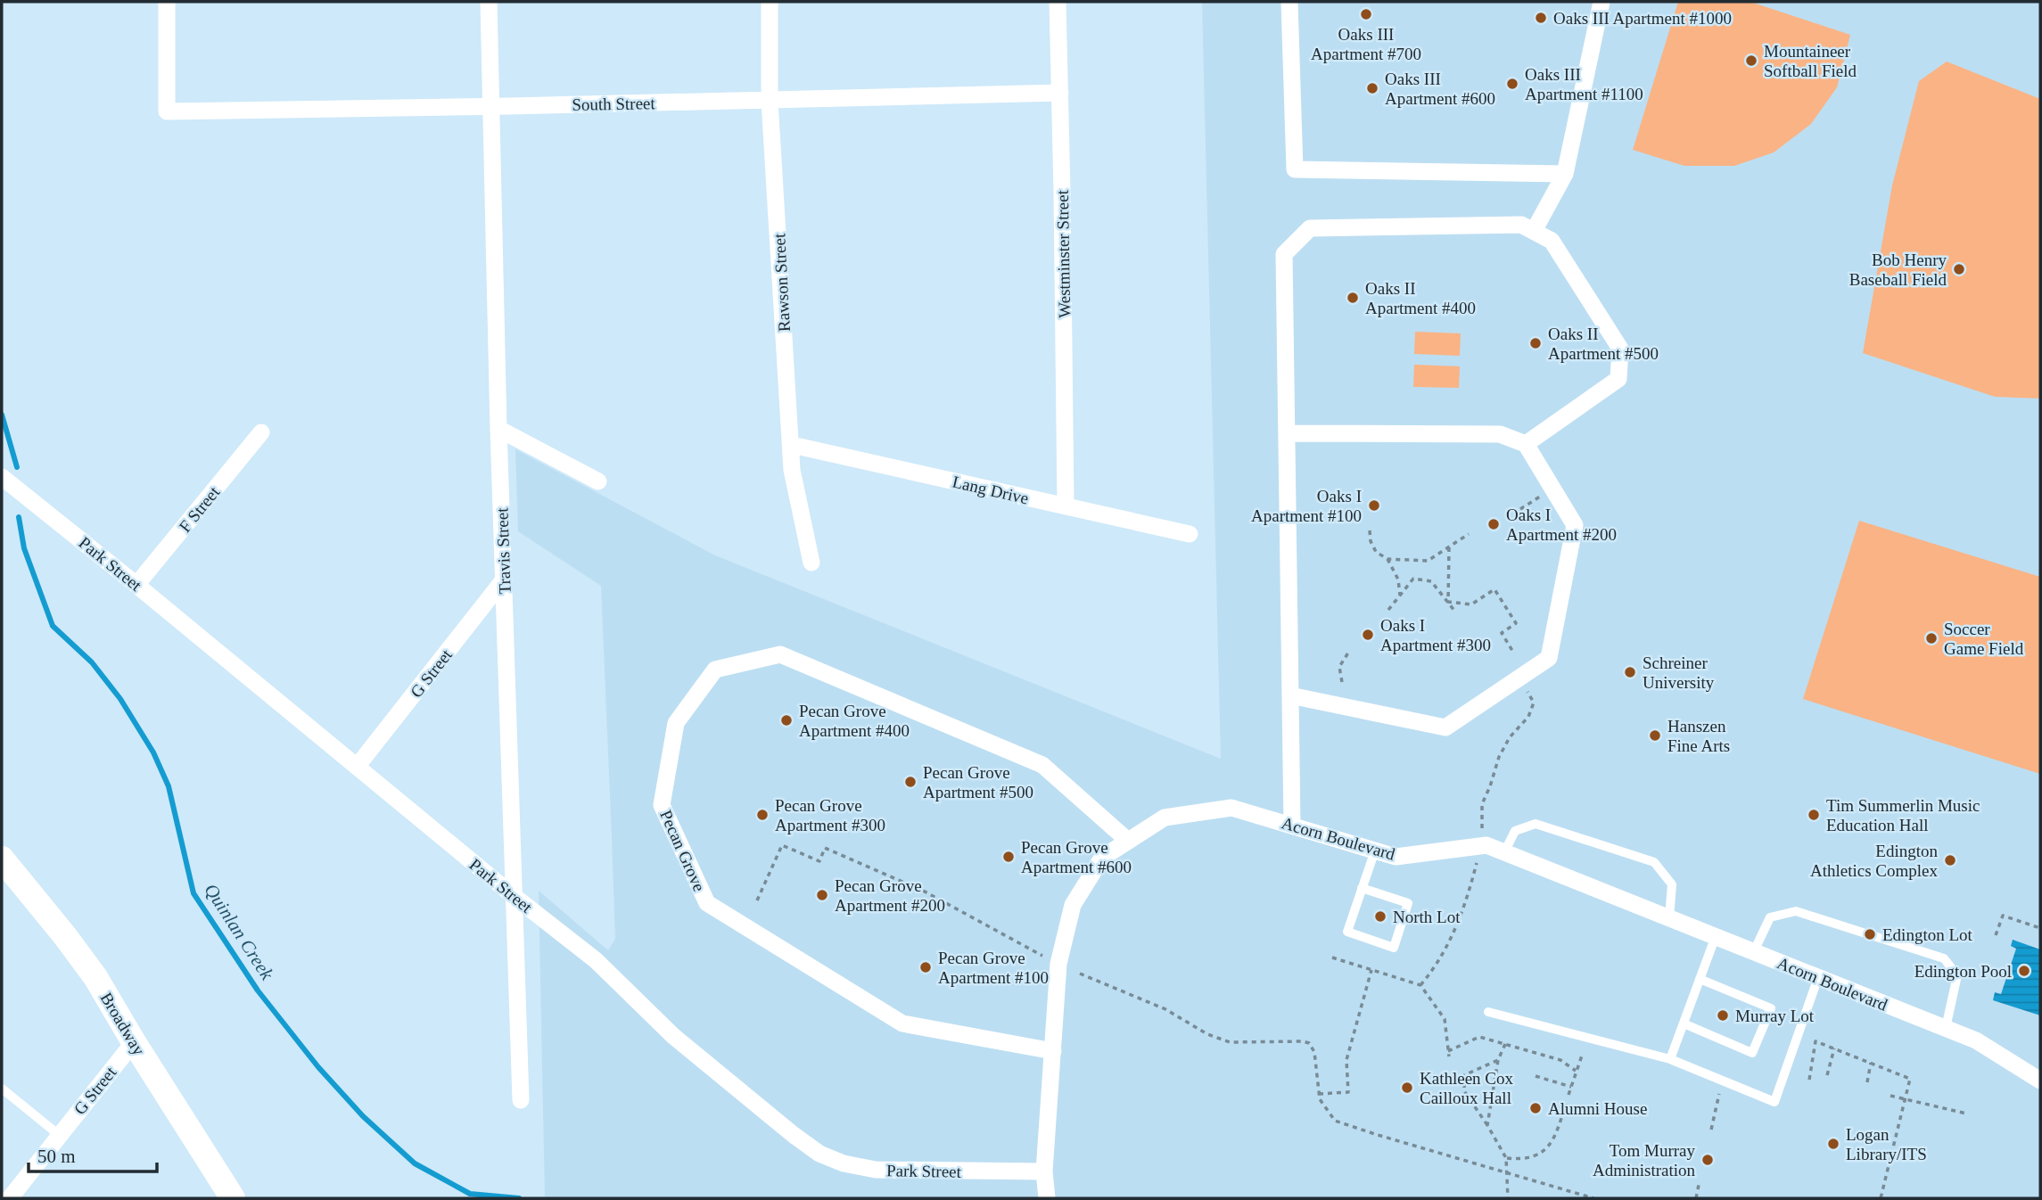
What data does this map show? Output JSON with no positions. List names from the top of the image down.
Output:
{
  "streets": {
    "main road": ["Broadway"],
    "street": [
      "South Street",
      "Westminster Street",
      "Rawson Street",
      "Lang Drive",
      "F Street",
      "Travis Street",
      "Park Street",
      "G Street",
      "Acorn Boulevard",
      "Pecan Grove"
    ]
  },
  "crossings": [
    ["South Street", "Westminster Street"],
    ["South Street", "Rawson Street"],
    ["South Street", "Travis Street"],
    ["Westminster Street", "Lang Drive"],
    ["Rawson Street", "Lang Drive"],
    ["F Street", "Park Street"],
    ["Travis Street", "Park Street"],
    ["Travis Street", "G Street"],
    ["Park Street", "G Street"],
    ["Park Street", "Acorn Boulevard"],
    ["G Street", "Broadway"],
    ["Acorn Boulevard", "Pecan Grove"]
  ],
  "water": ["Quinlan Creek"],
  "places": [
    "Oaks III Apartment #700",
    "Oaks III Apartment #1000",
    "Mountaineer Softball Field",
    "Oaks III Apartment #1100",
    "Oaks III Apartment #600",
    "Bob Henry Baseball Field",
    "Oaks II Apartment #400",
    "Oaks II Apartment #500",
    "Oaks I Apartment #100",
    "Oaks I Apartment #200",
    "Oaks I Apartment #300",
    "Soccer Game Field",
    "Schreiner University",
    "Pecan Grove Apartment #400",
    "Hanszen Fine Arts",
    "Pecan Grove Apartment #500",
    "Pecan Grove Apartment #300",
    "Tim Summerlin Music Education Hall",
    "Pecan Grove Apartment #600",
    "Edington Athletics Complex",
    "Pecan Grove Apartment #200",
    "North Lot",
    "Edington Lot",
    "Pecan Grove Apartment #100",
    "Edington Pool",
    "Murray Lot",
    "Kathleen Cox Cailloux Hall",
    "Alumni House",
    "Logan Library/ITS",
    "Tom Murray Administration"
  ],
  "scale_bar": "50 m"
}
